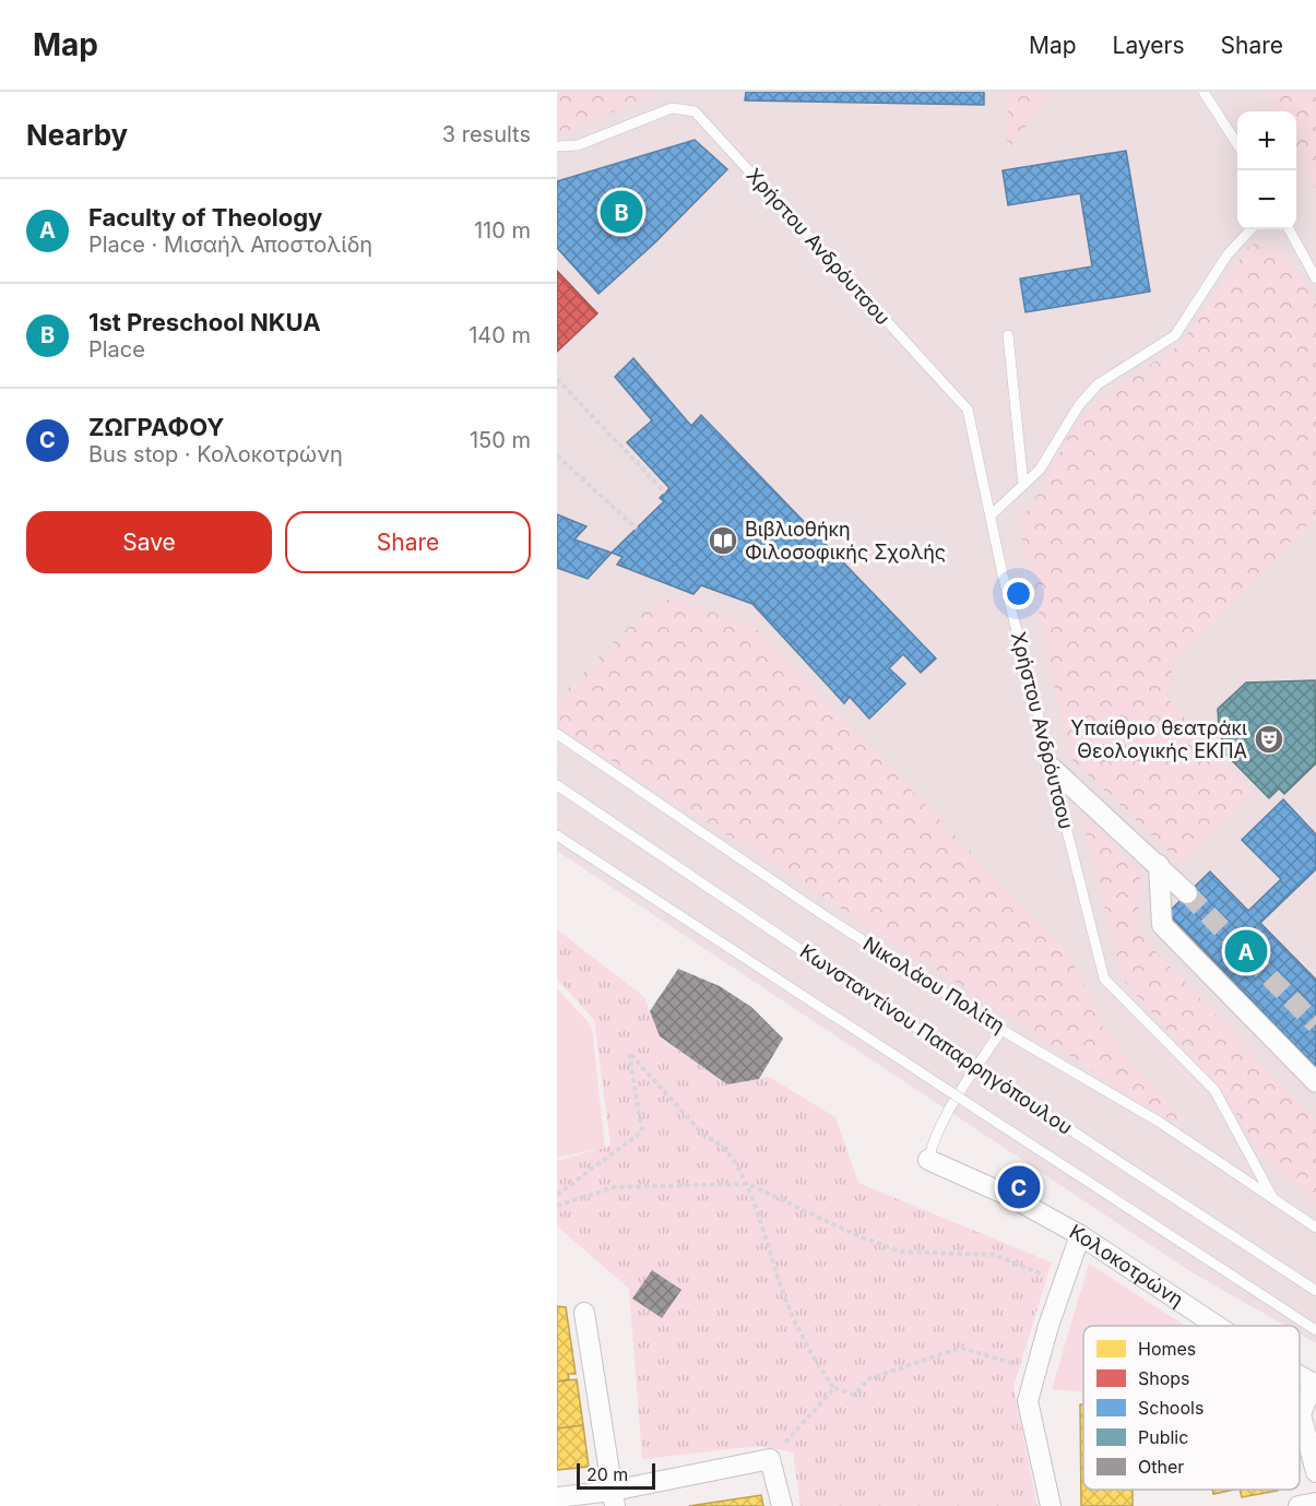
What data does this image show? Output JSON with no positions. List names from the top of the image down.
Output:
{
  "streets": {
    "street": ["Κολοκοτρώνη"],
    "lane": ["Χρήστου Ανδρόυτσου", "Νικολάου Πολίτη", "Κωνσταντίνου Παπαρρηγόπουλου"]
  },
  "crossings": [
    ["Χρήστου Ανδρόυτσου", "Νικολάου Πολίτη"]
  ],
  "places": {
    "library": ["Βιβλιοθήκη Φιλοσοφικής Σχολής"],
    "theatre": ["Υπαίθριο θεατράκι Θεολογικής ΕΚΠΑ"]
  },
  "legend": [
    "Homes",
    "Shops",
    "Schools",
    "Public",
    "Other"
  ],
  "scale_bar": "20 m",
  "page": {
    "header": "Map",
    "nav": ["Map", "Layers", "Share"],
    "heading": ["Nearby", "3 results"],
    "map_buttons": ["+", "−"],
    "list": [
      {
        "mark": "A",
        "name": "Faculty of Theology",
        "note": "Place · Μισαήλ Αποστολίδη",
        "value": "110 m"
      },
      {
        "mark": "B",
        "name": "1st Preschool NKUA",
        "note": "Place",
        "value": "140 m"
      },
      {
        "mark": "C",
        "name": "ΖΩΓΡΑΦΟΥ",
        "note": "Bus stop · Κολοκοτρώνη",
        "value": "150 m"
      }
    ],
    "pins": ["B", "A", "C"],
    "buttons": ["Save", "Share"],
    "scale": "20 m"
  }
}
